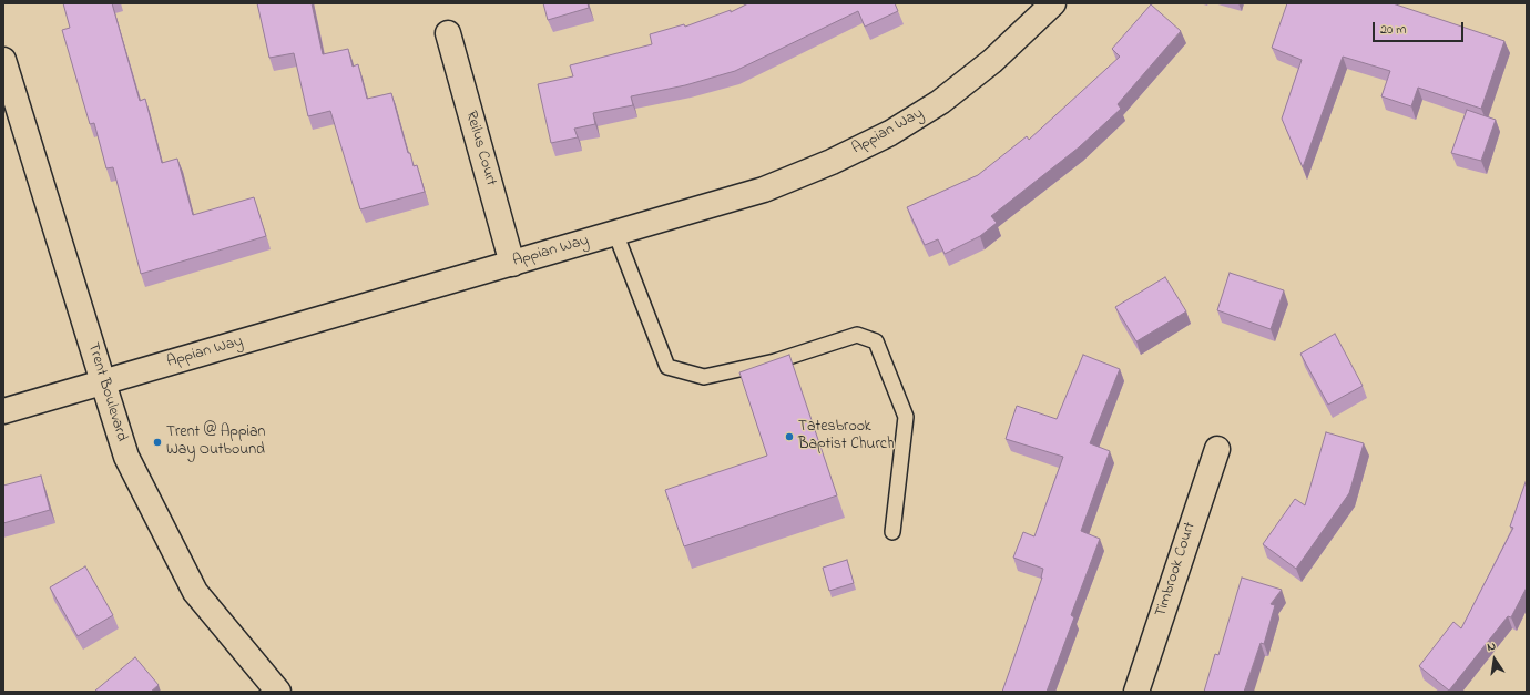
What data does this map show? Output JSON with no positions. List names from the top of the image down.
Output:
{
  "streets": {
    "street": [
      "Appian Way",
      "Reilus Court",
      "Trent Boulevard",
      "Timbrook Court"
    ]
  },
  "crossings": [
    ["Appian Way", "Reilus Court"],
    ["Appian Way", "Trent Boulevard"]
  ],
  "places": ["Tatesbrook Baptist Church", "Trent @ Appian Way Outbound"],
  "scale_bar": "20 m",
  "north": "top"
}
